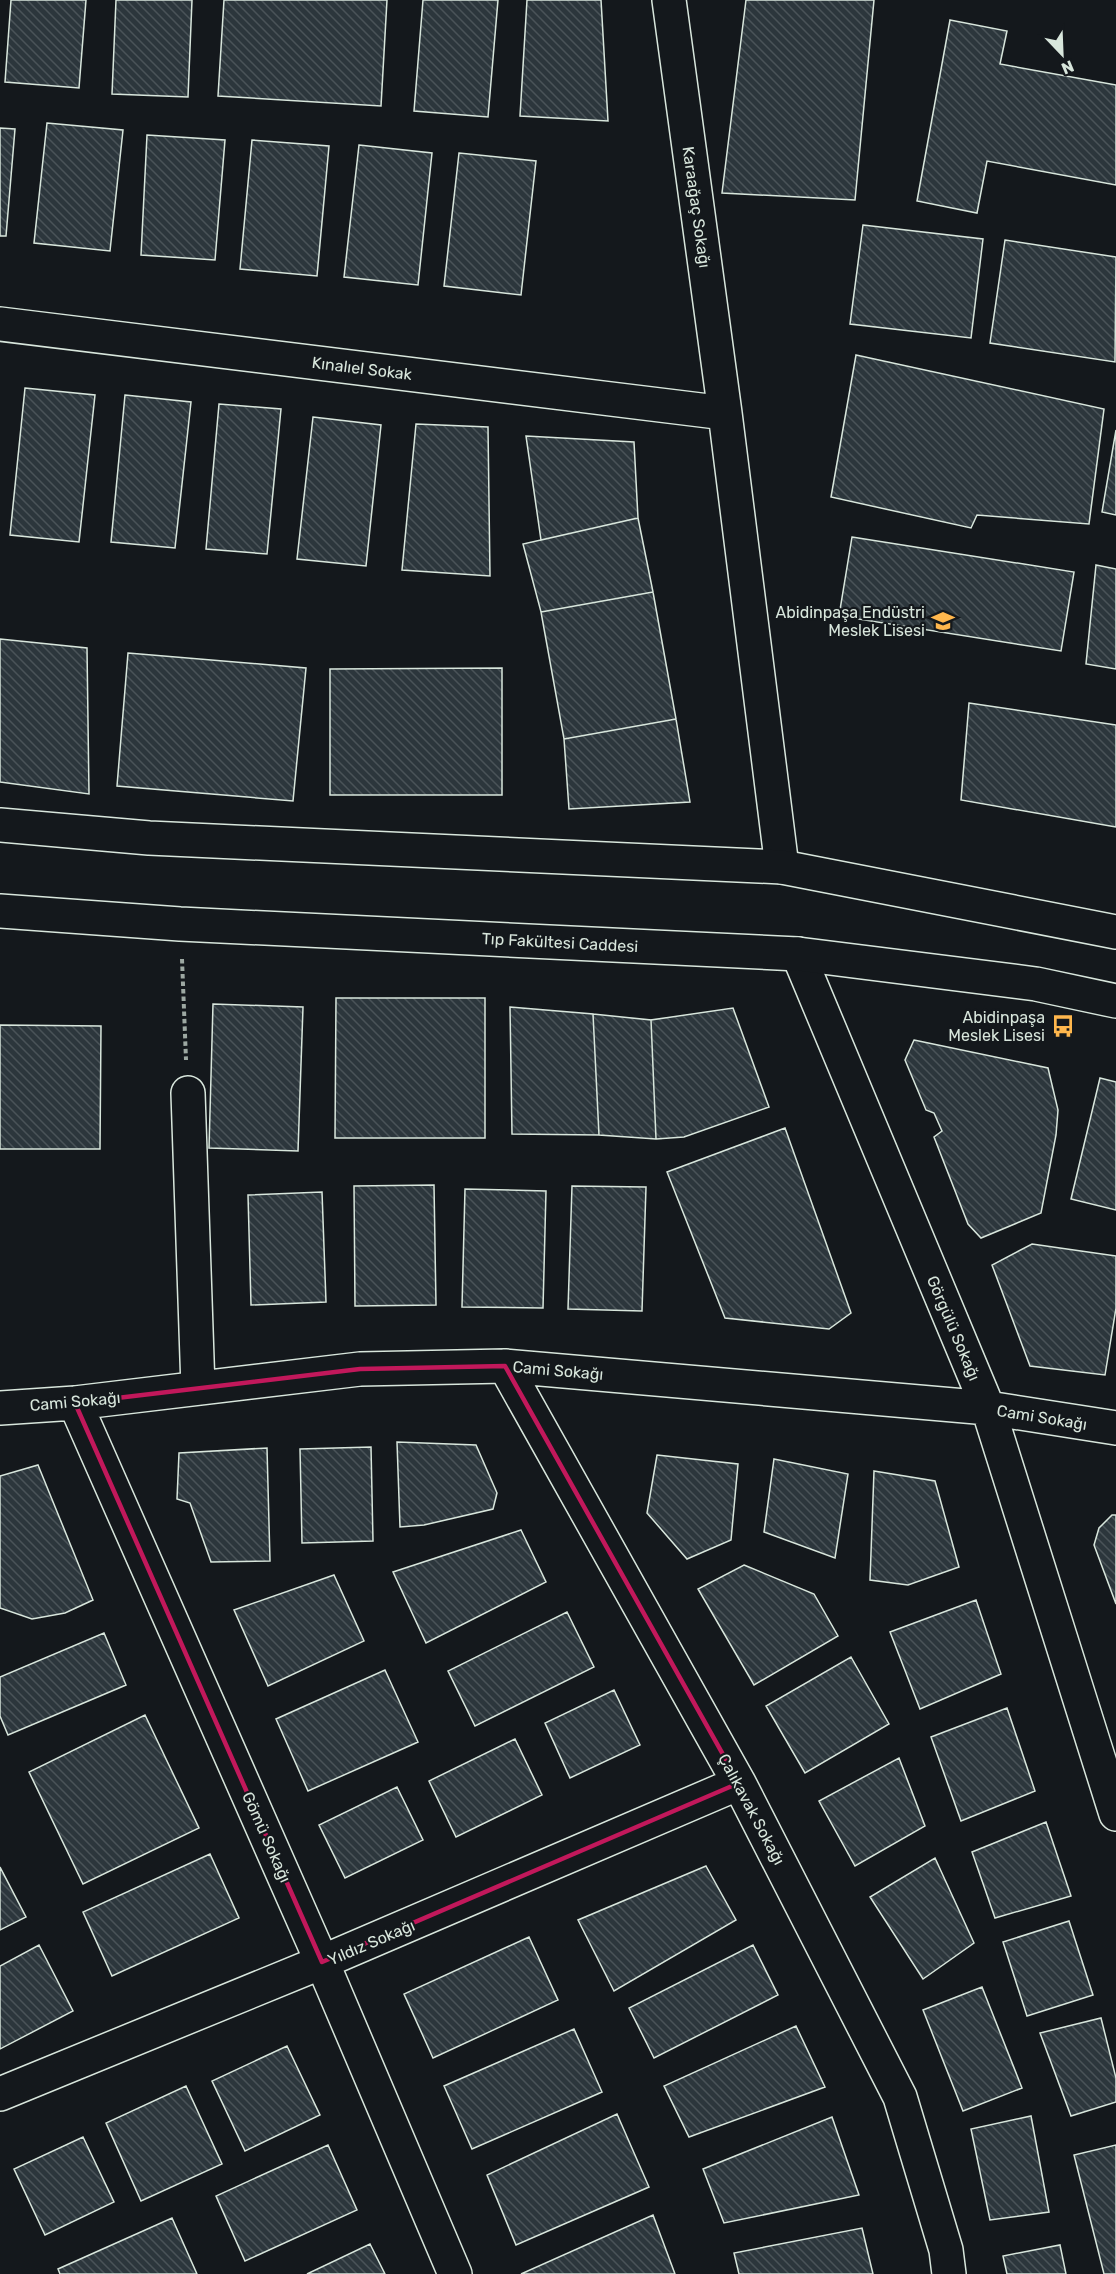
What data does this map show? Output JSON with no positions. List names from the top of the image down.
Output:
{
  "streets": {
    "street": [
      "Karaağaç Sokağı",
      "Kınalıel Sokak",
      "Tıp Fakültesi Caddesi",
      "Görgülü Sokağı",
      "Cami Sokağı",
      "Çalıkavak Sokağı",
      "Gömü Sokağı",
      "Yıldız Sokağı"
    ]
  },
  "crossings": [
    ["Karaağaç Sokağı", "Kınalıel Sokak"],
    ["Tıp Fakültesi Caddesi", "Görgülü Sokağı"],
    ["Görgülü Sokağı", "Cami Sokağı"],
    ["Cami Sokağı", "Çalıkavak Sokağı"],
    ["Cami Sokağı", "Gömü Sokağı"],
    ["Çalıkavak Sokağı", "Yıldız Sokağı"],
    ["Gömü Sokağı", "Yıldız Sokağı"]
  ],
  "places": {
    "school or university": ["Abidinpaşa Endüstri Meslek Lisesi"],
    "bus stop": ["Abidinpaşa Meslek Lisesi"]
  },
  "north": "bottom right"
}
